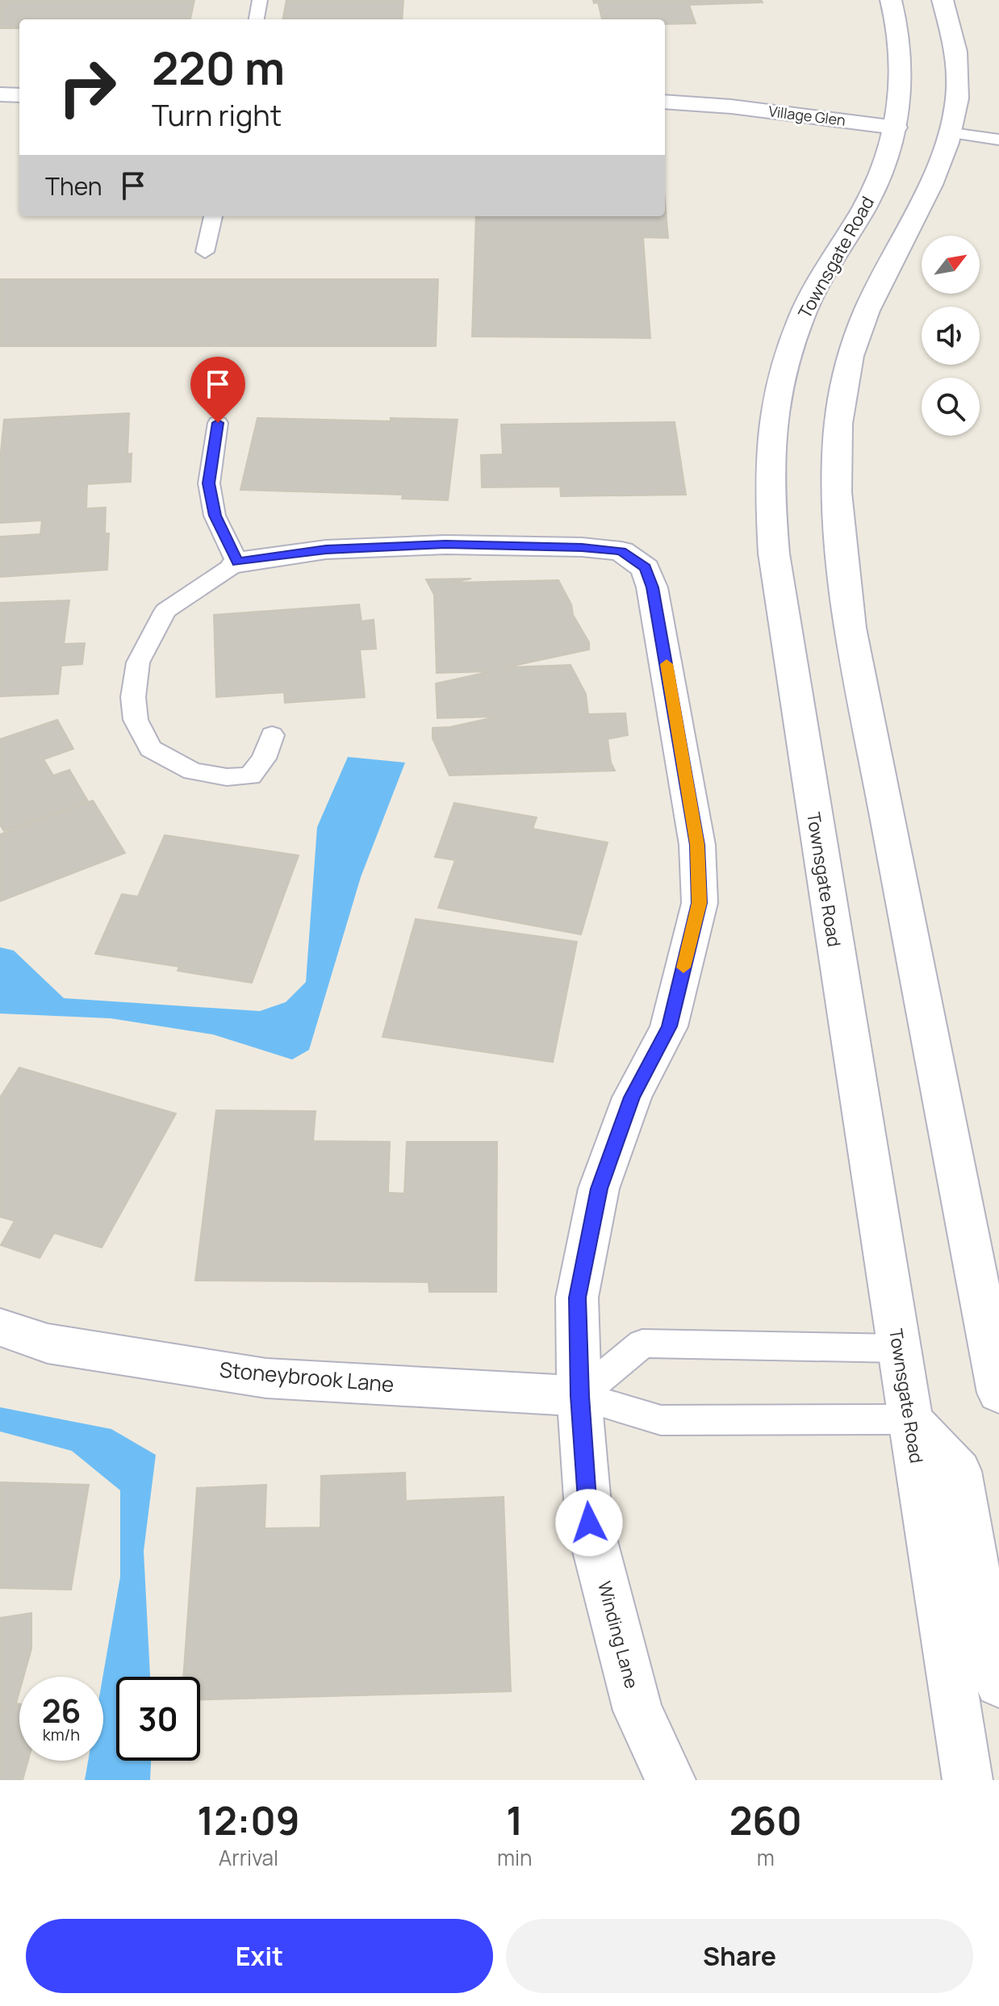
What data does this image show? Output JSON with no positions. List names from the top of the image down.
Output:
{
  "streets": {
    "street": [
      "Village Glen",
      "Townsgate Road",
      "Stoneybrook Lane",
      "Winding Lane"
    ]
  },
  "crossings": [
    ["Village Glen", "Townsgate Road"],
    ["Townsgate Road", "Stoneybrook Lane"],
    ["Stoneybrook Lane", "Winding Lane"]
  ],
  "north": "top right",
  "page": {
    "turn": ["220 m", "Turn right"],
    "then": "Then",
    "speed": "26 km/h",
    "limit": "30",
    "eta": [
      "12:09",
      "Arrival",
      "1",
      "min",
      "260",
      "m"
    ],
    "buttons": ["Exit", "Share"]
  }
}
